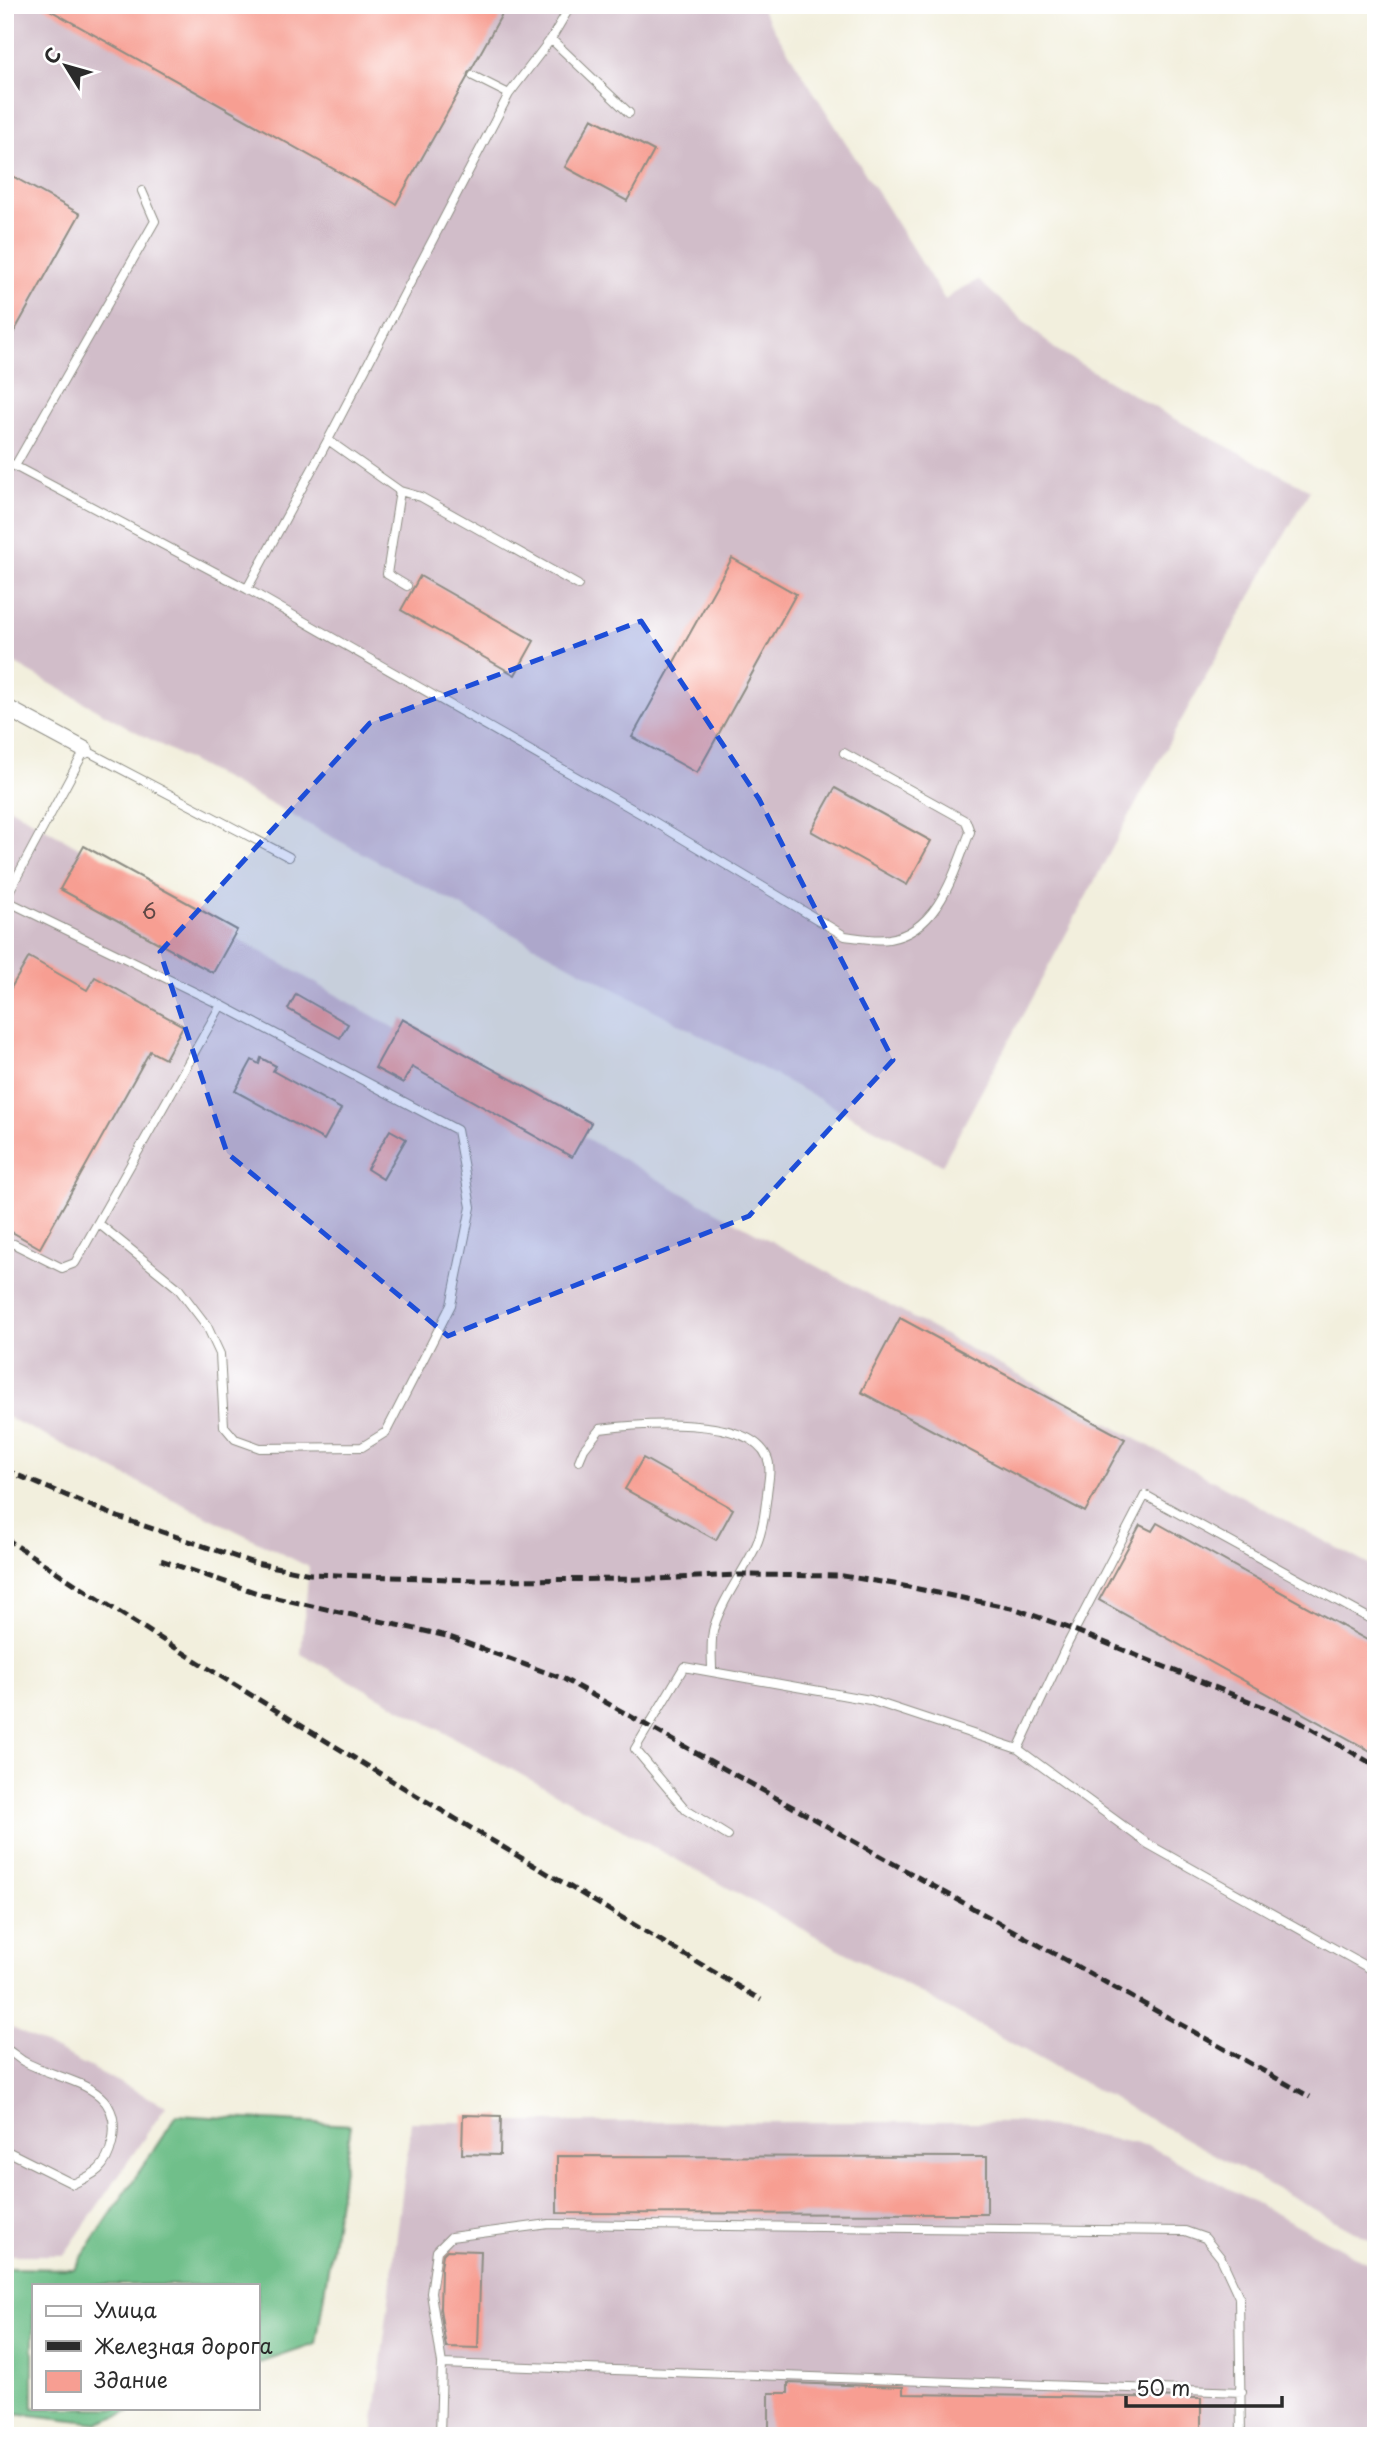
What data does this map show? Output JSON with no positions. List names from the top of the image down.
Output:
{
  "house_numbers": ["6"],
  "legend": ["Улица", "Железная дорога", "Здание"],
  "scale_bar": "50 m",
  "north": "top left"
}
